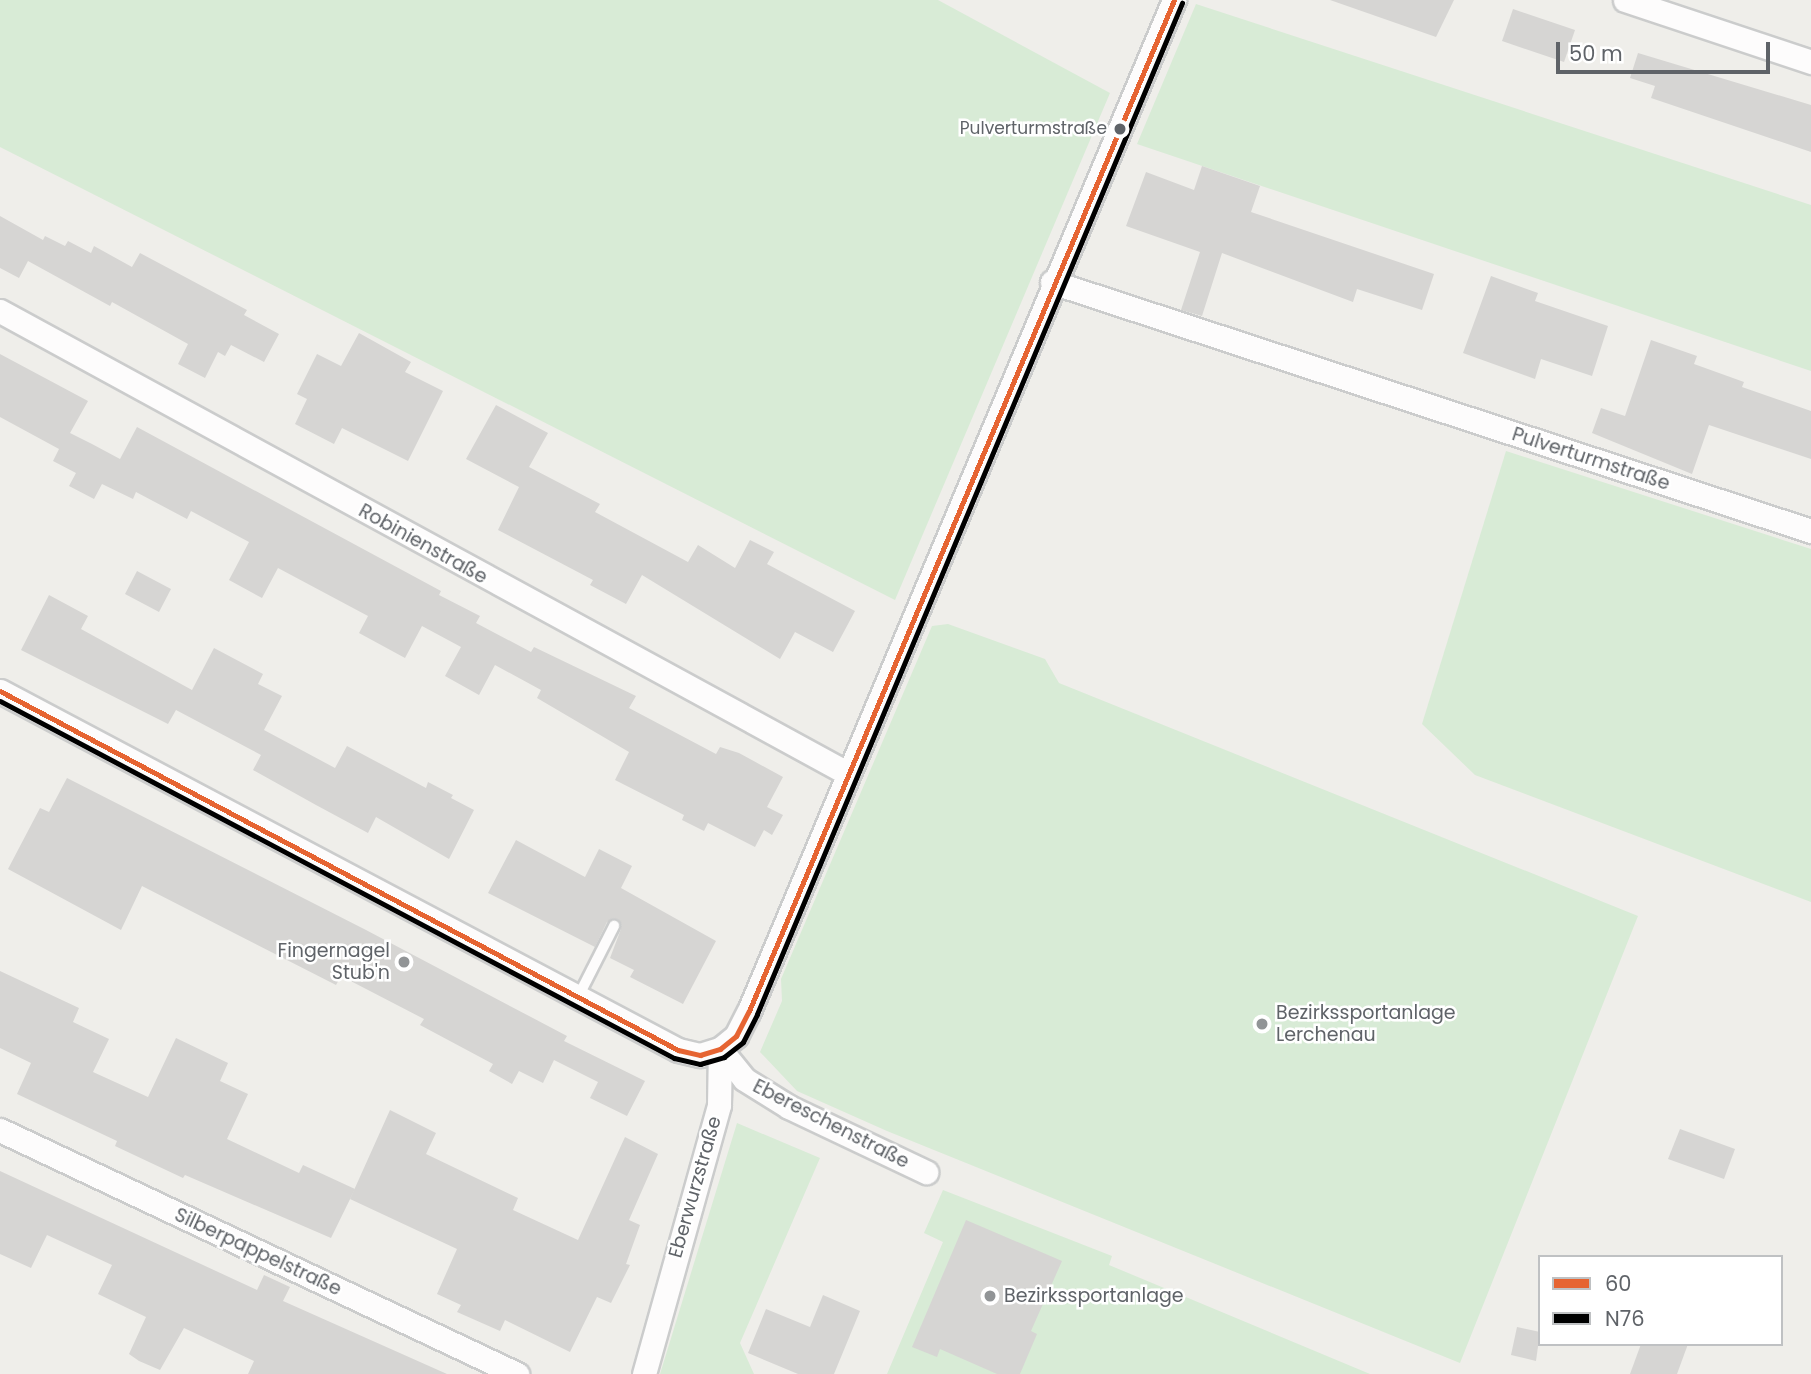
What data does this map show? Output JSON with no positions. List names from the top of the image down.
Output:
{
  "streets": {
    "street": [
      "Pulverturmstraße",
      "Robinienstraße",
      "Ebereschenstraße",
      "Eberwurzstraße",
      "Silberpappelstraße"
    ]
  },
  "crossings": [
    ["Ebereschenstraße", "Eberwurzstraße"]
  ],
  "places": [
    "Pulverturmstraße",
    "Fingernagel Stub'n",
    "Bezirkssportanlage Lerchenau",
    "Bezirkssportanlage"
  ],
  "lines": ["transit line 60", "transit line N76"],
  "legend": ["60", "N76"],
  "scale_bar": "50 m"
}
